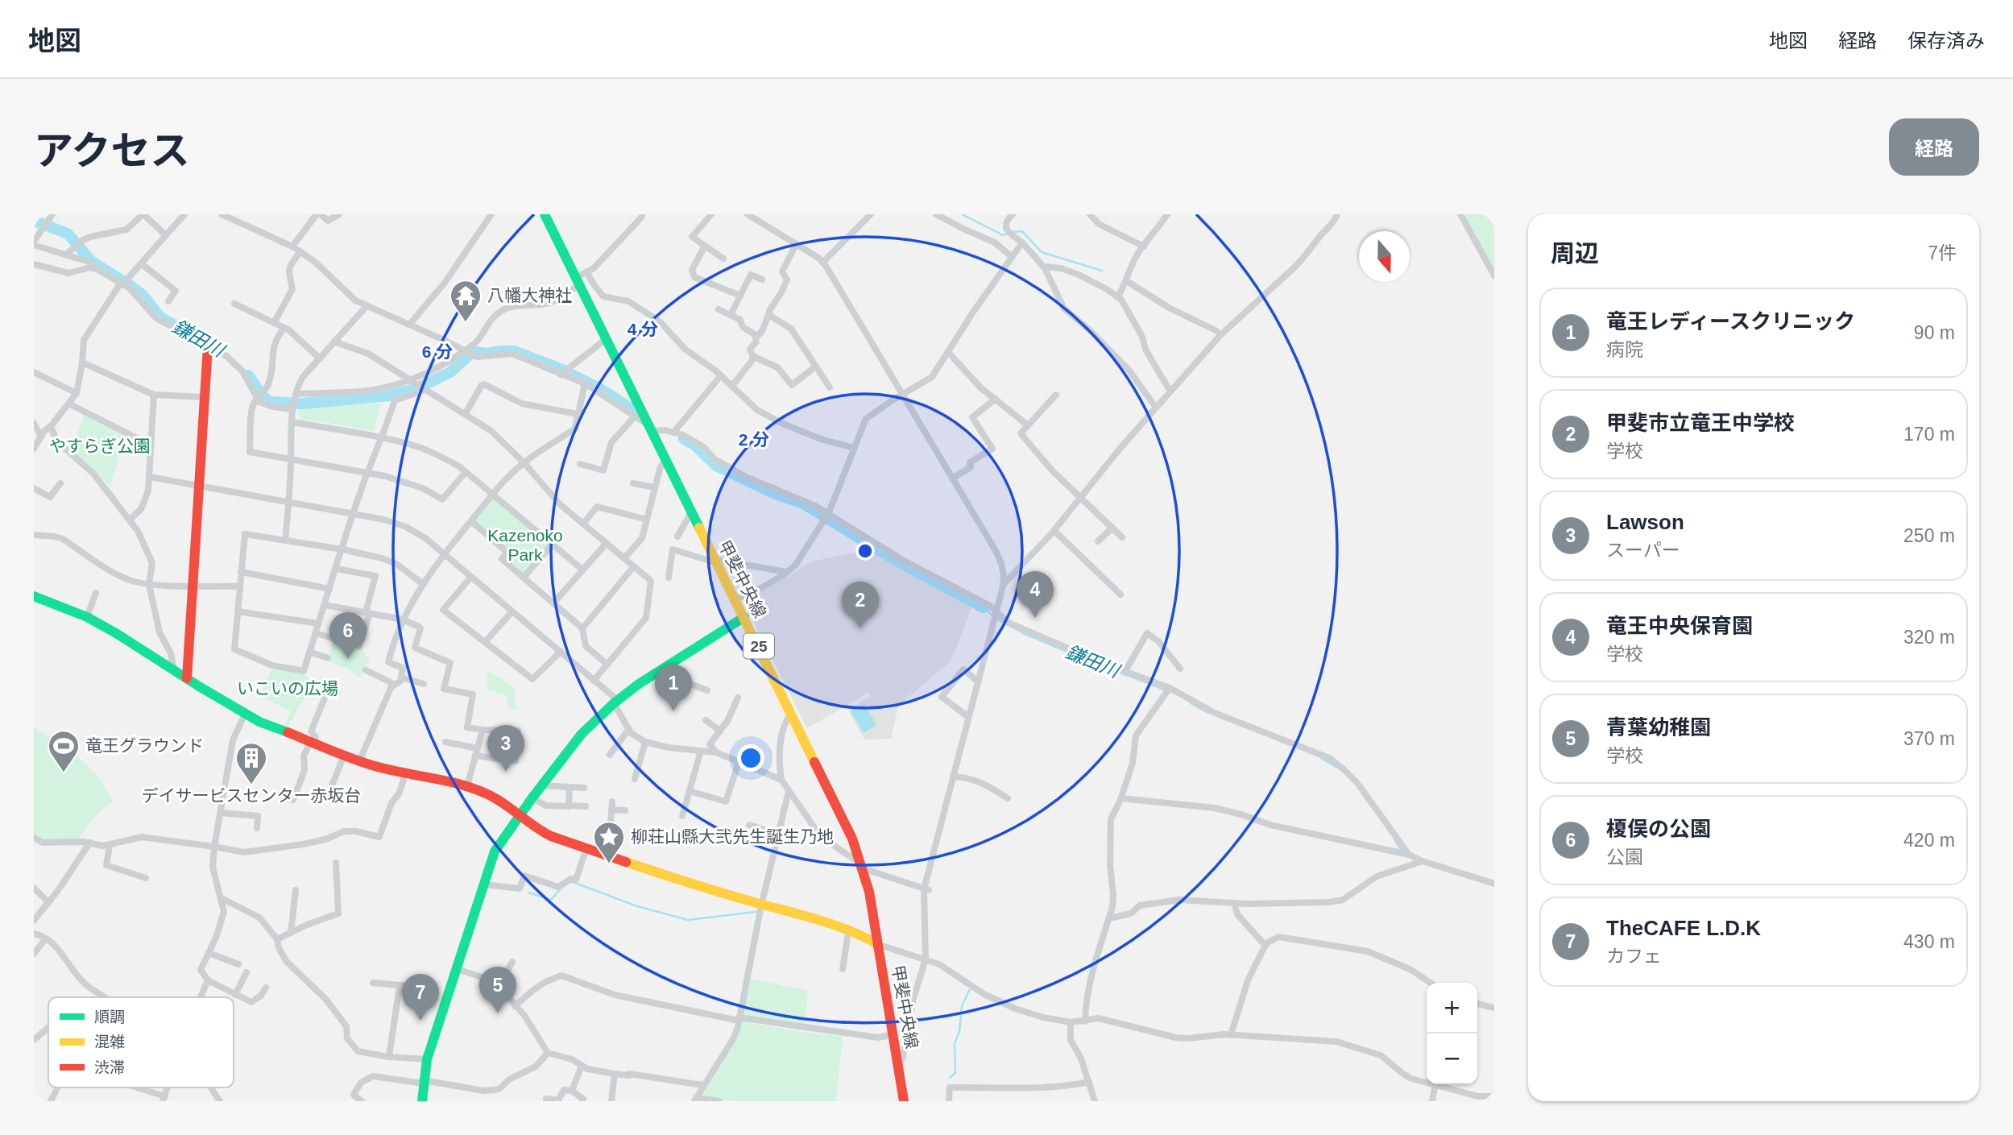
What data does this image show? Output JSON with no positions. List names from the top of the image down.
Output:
{
  "streets": {
    "street": ["甲斐中央線", "25"]
  },
  "water": ["鎌田川"],
  "parks": ["やすらぎ公園", "Kazenoko Park", "いこいの広場"],
  "places": {
    "temple": ["八幡大神社"],
    "sports": ["竜王グラウンド"],
    "building": ["デイサービスセンター赤坂台"],
    "place": ["柳荘山縣大弐先生誕生乃地"]
  },
  "legend": ["順調", "混雑", "渋滞"],
  "north": "bottom",
  "page": {
    "header": "地図",
    "nav": ["地図", "経路", "保存済み"],
    "title": "アクセス",
    "buttons": "経路",
    "heading": ["周辺", "7件"],
    "list": [
      {
        "mark": "1",
        "name": "竜王レディースクリニック",
        "note": "病院",
        "value": "90 m"
      },
      {
        "mark": "2",
        "name": "甲斐市立竜王中学校",
        "note": "学校",
        "value": "170 m"
      },
      {
        "mark": "3",
        "name": "Lawson",
        "note": "スーパー",
        "value": "250 m"
      },
      {
        "mark": "4",
        "name": "竜王中央保育園",
        "note": "学校",
        "value": "320 m"
      },
      {
        "mark": "5",
        "name": "青葉幼稚園",
        "note": "学校",
        "value": "370 m"
      },
      {
        "mark": "6",
        "name": "榎俣の公園",
        "note": "公園",
        "value": "420 m"
      },
      {
        "mark": "7",
        "name": "TheCAFE L.D.K",
        "note": "カフェ",
        "value": "430 m"
      }
    ],
    "pins": [
      "4",
      "2",
      "6",
      "1",
      "3",
      "5",
      "7"
    ],
    "map_buttons": ["+", "−"]
  },
  "rings": ["4 分", "6 分", "2 分"]
}
